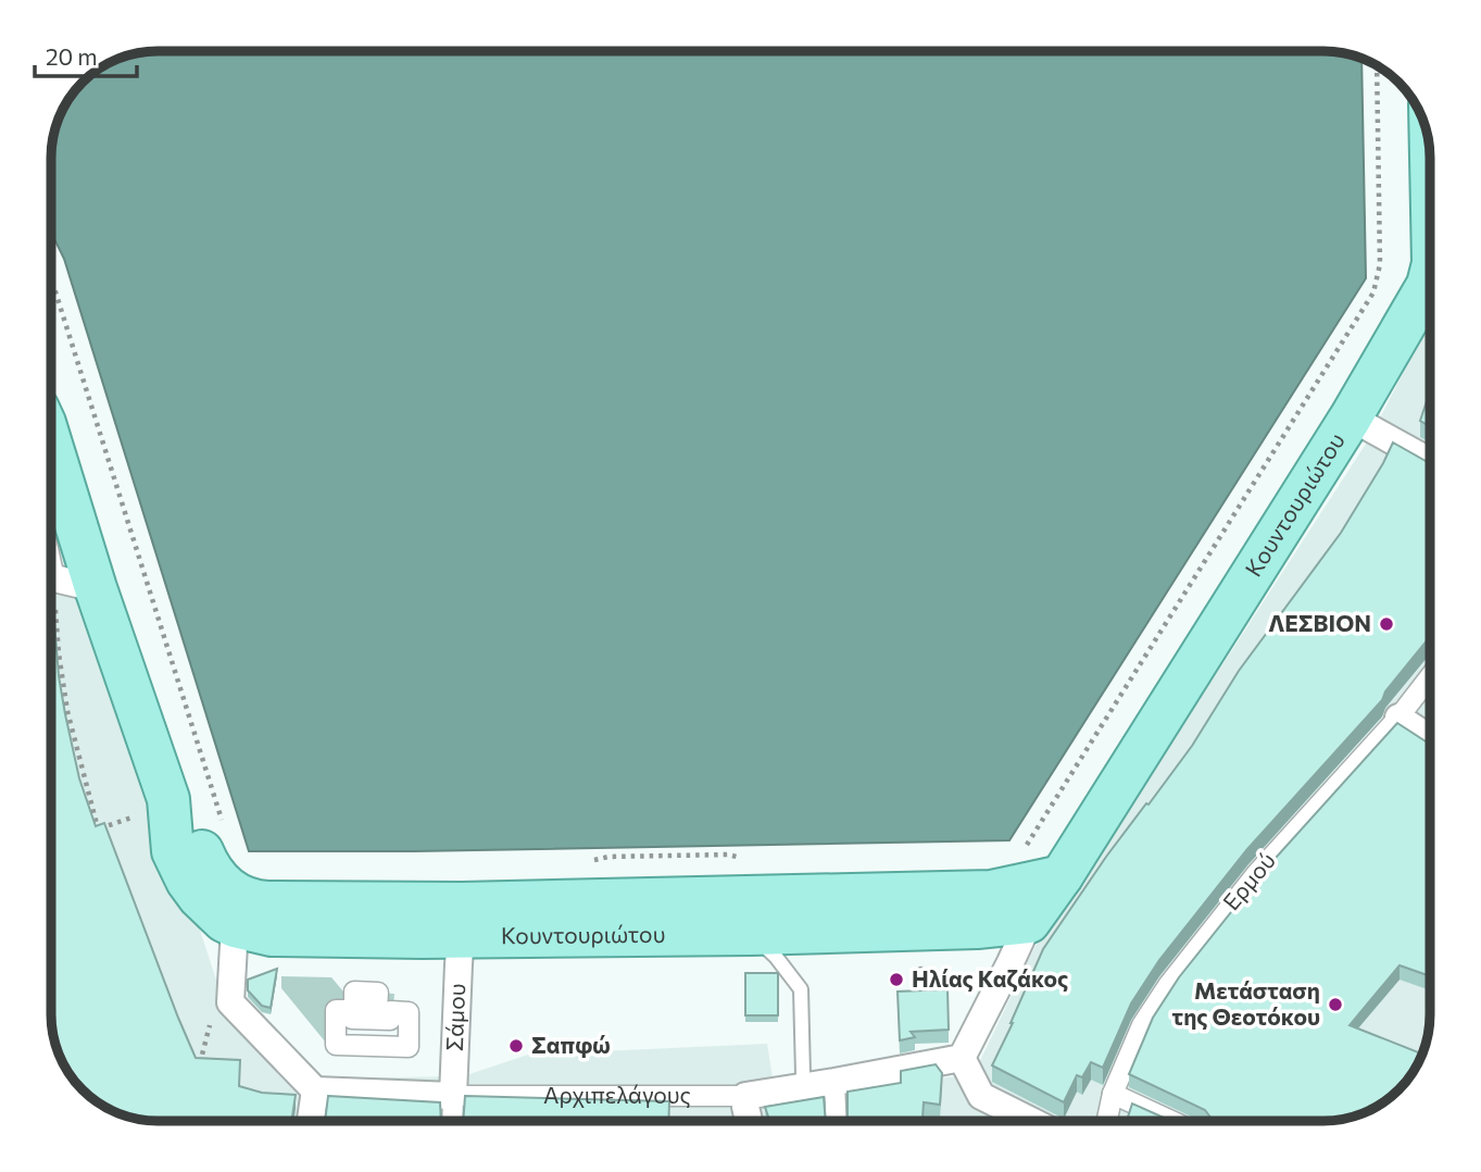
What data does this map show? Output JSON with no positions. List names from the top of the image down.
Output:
{
  "streets": {
    "main road": ["Κουντουριώτου"],
    "street": ["Ερμού", "Σάμου", "Αρχιπελάγους"]
  },
  "crossings": [
    ["Κουντουριώτου", "Σάμου"],
    ["Σάμου", "Αρχιπελάγους"]
  ],
  "places": [
    "ΛΕΣΒΙΟΝ",
    "Ηλίας Καζάκος",
    "Μετάσταση της Θεοτόκου",
    "Σαπφώ"
  ],
  "scale_bar": "20 m"
}
